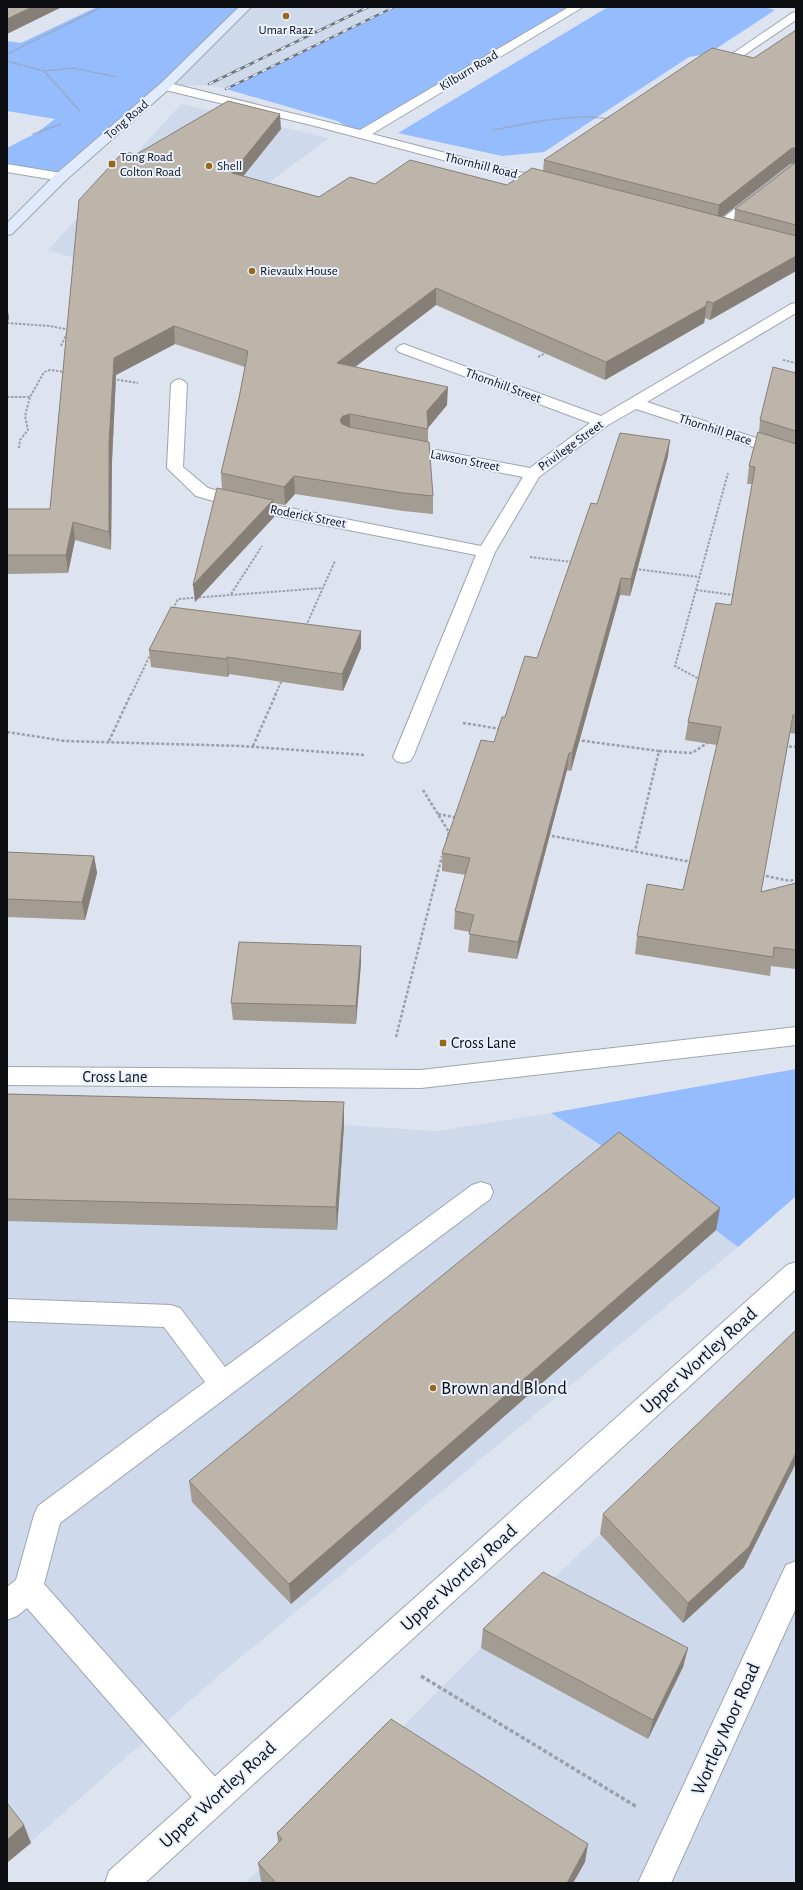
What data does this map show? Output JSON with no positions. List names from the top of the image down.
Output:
{
  "streets": {
    "main road": ["Tong Road"],
    "street": [
      "Kilburn Road",
      "Thornhill Road",
      "Thornhill Street",
      "Thornhill Place",
      "Privilege Street",
      "Lawson Street",
      "Roderick Street",
      "Cross Lane",
      "Upper Wortley Road",
      "Wortley Moor Road"
    ]
  },
  "crossings": [
    ["Kilburn Road", "Thornhill Road"],
    ["Tong Road", "Thornhill Road"],
    ["Thornhill Street", "Privilege Street"],
    ["Thornhill Place", "Privilege Street"],
    ["Privilege Street", "Lawson Street"],
    ["Privilege Street", "Roderick Street"]
  ],
  "places": {
    "other": [
      "Umar Raaz",
      "Shell",
      "Rievaulx House",
      "Brown and Blond"
    ],
    "transit": ["Tong Road Colton Road", "Cross Lane"]
  }
}
